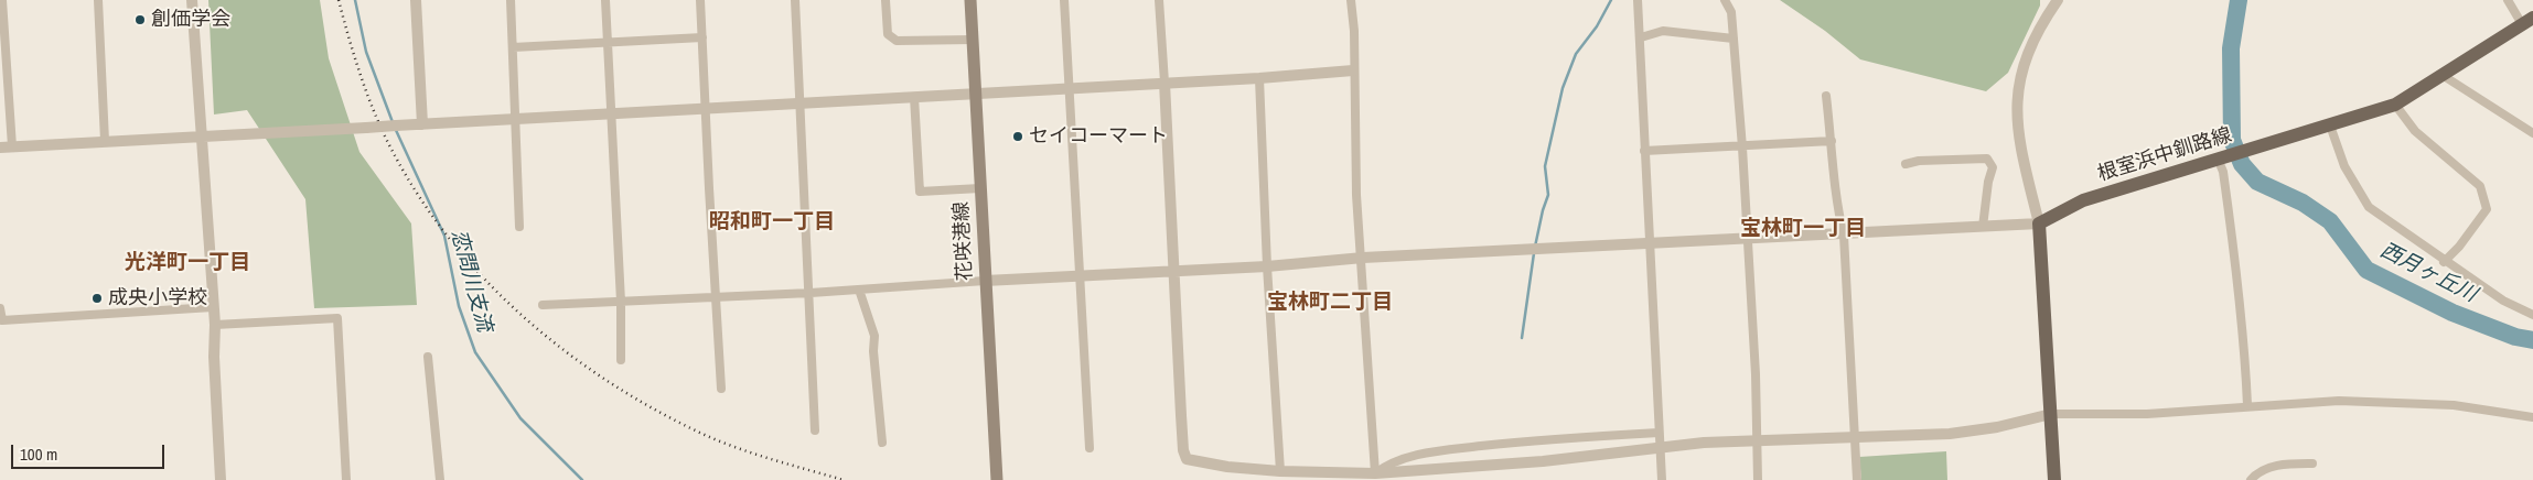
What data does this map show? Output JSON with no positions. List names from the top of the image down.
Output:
{
  "streets": {
    "main road": ["根室浜中釧路線", "花咲港線"]
  },
  "districts": [
    "昭和町一丁目",
    "宝林町一丁目",
    "光洋町一丁目",
    "宝林町二丁目"
  ],
  "water": ["西月ヶ丘川", "恋問川支流"],
  "places": ["創価学会", "セイコーマート", "成央小学校"],
  "scale_bar": "100 m"
}
